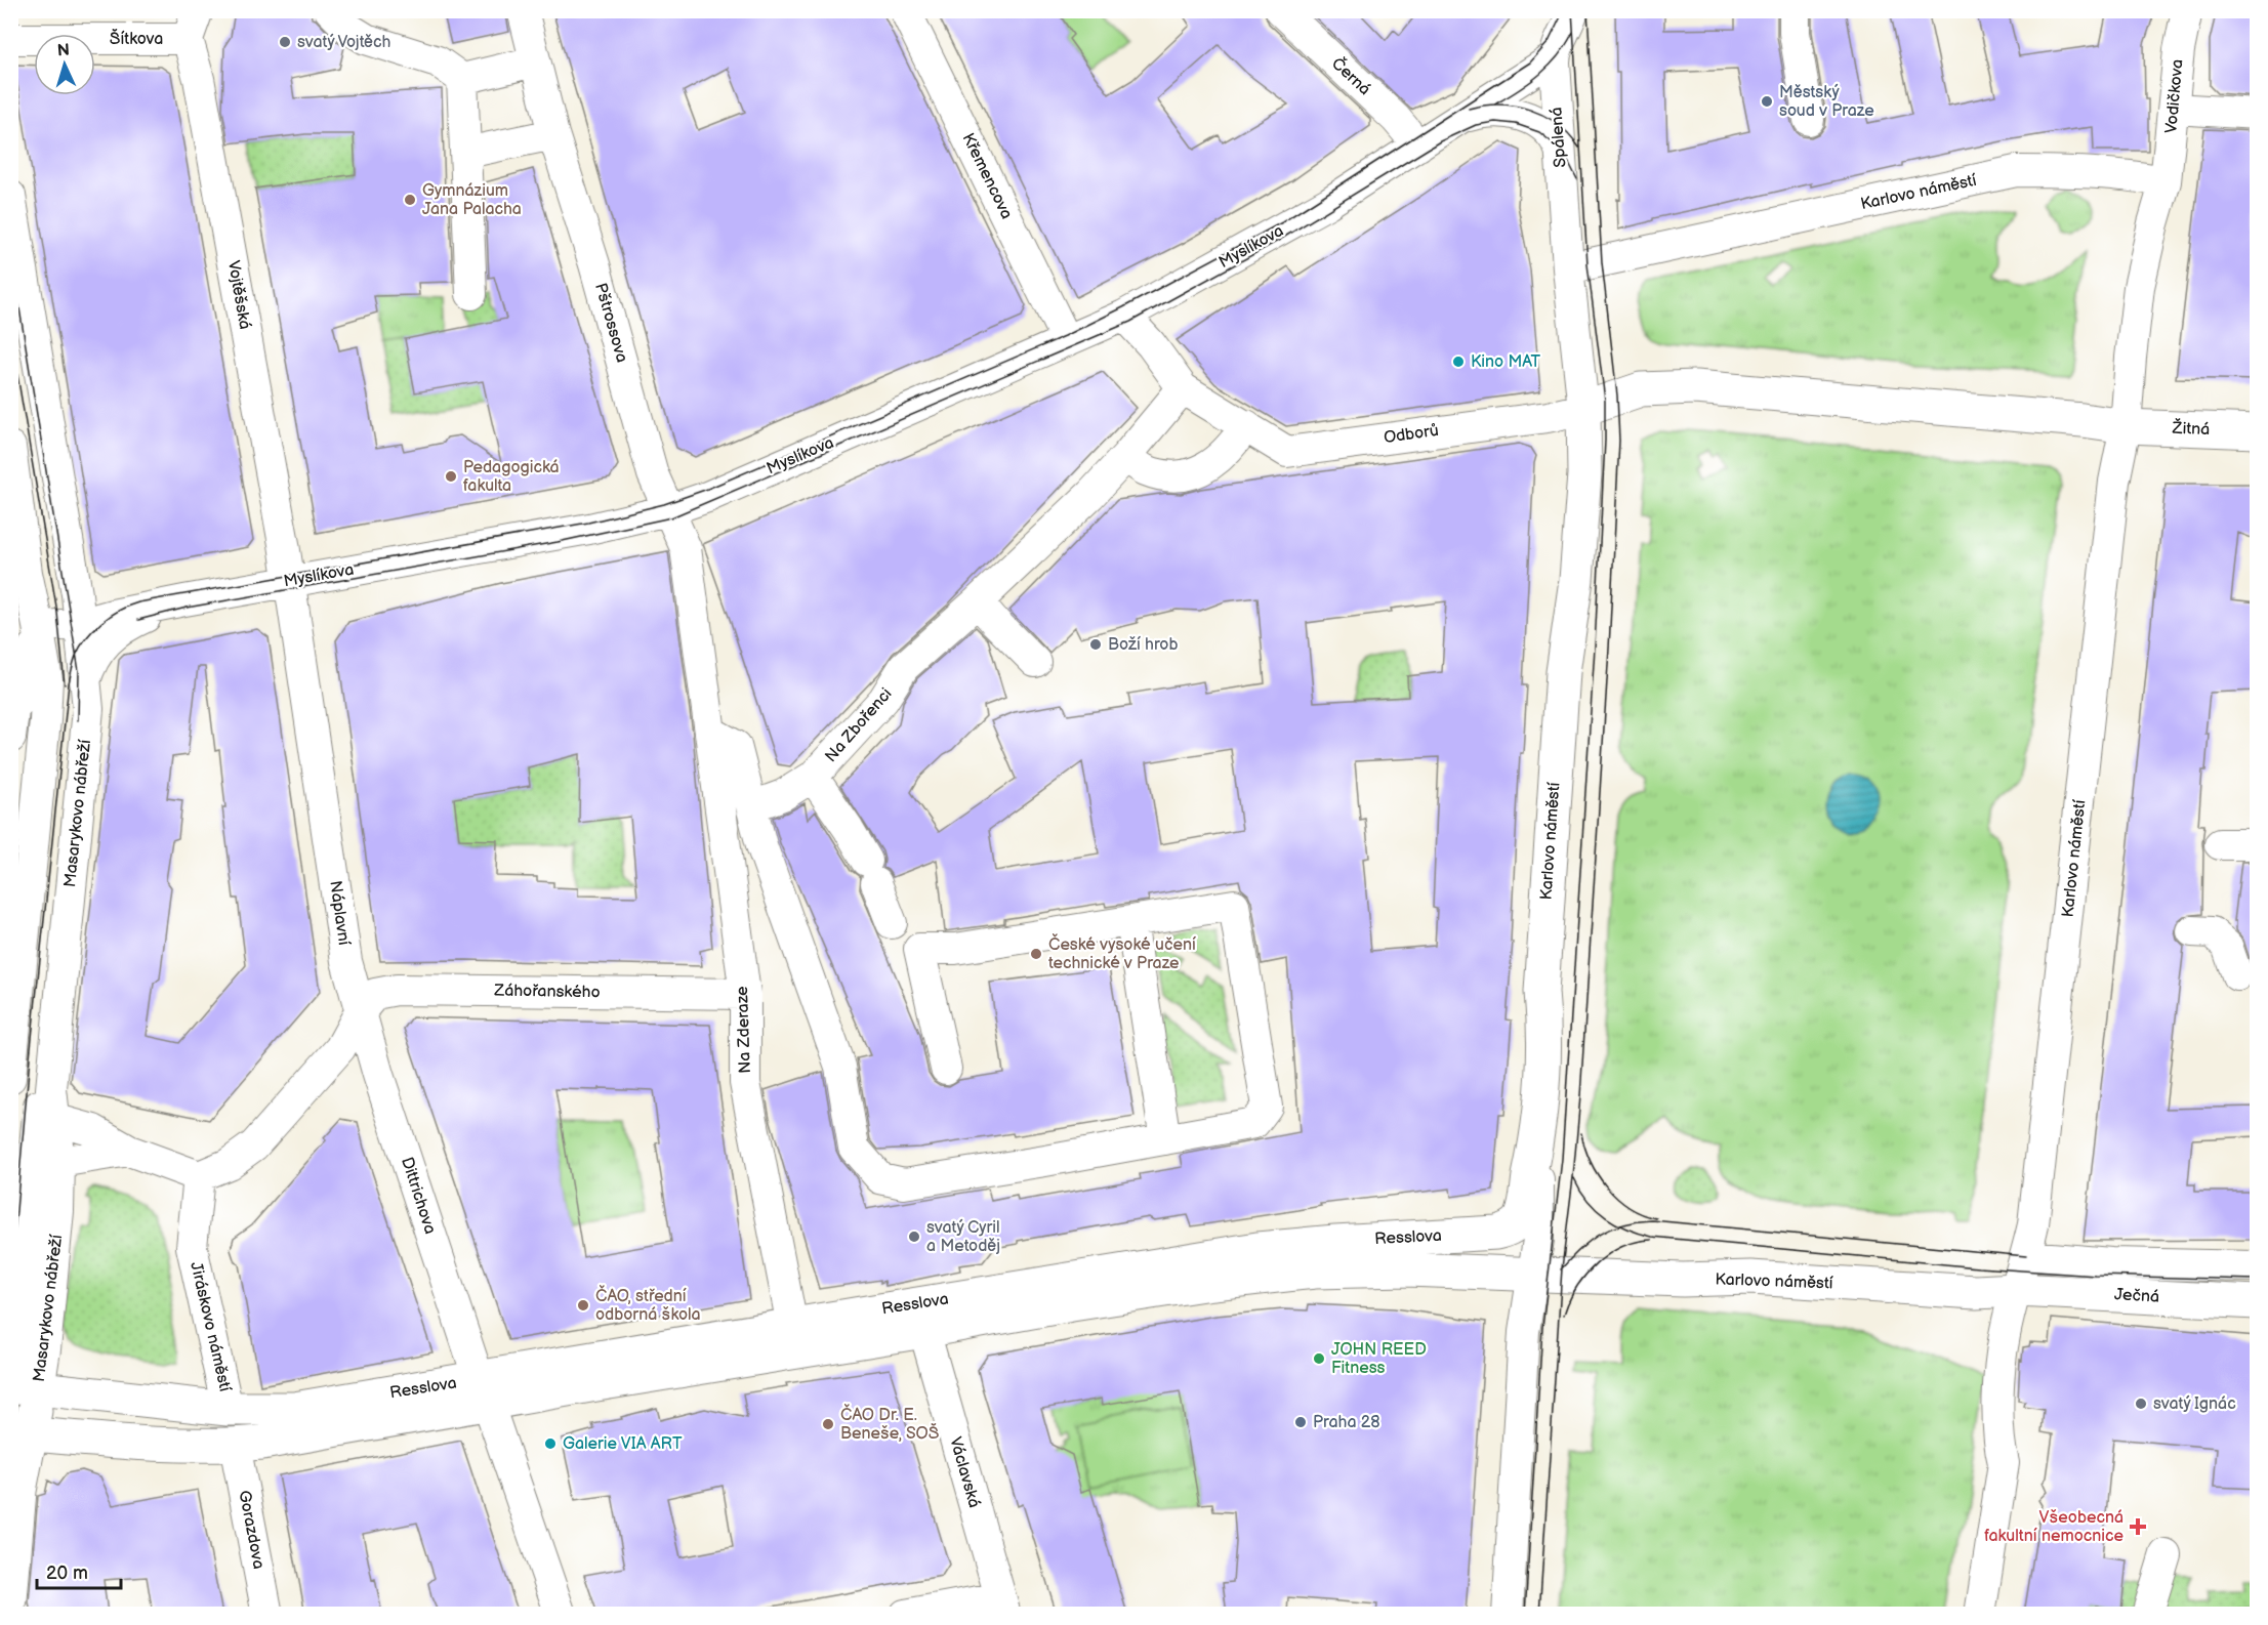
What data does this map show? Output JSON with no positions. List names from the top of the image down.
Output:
{
  "streets": {
    "main road": [
      "Karlovo náměstí",
      "Žitná",
      "Masarykovo nábřeží",
      "Resslova",
      "Ječná",
      "Jiráskovo náměstí"
    ],
    "street": [
      "Šítkova",
      "Černá",
      "Vodičkova",
      "Spálená",
      "Křemencova",
      "Myslíkova",
      "Vojtěšská",
      "Pštrossova",
      "Odborů",
      "Na Zbořenci",
      "Náplavní",
      "Záhořanského",
      "Na Zderaze",
      "Dittrichova",
      "Václavská",
      "Gorazdova"
    ]
  },
  "crossings": [
    ["Šítkova", "Vojtěšská"],
    ["Černá", "Myslíkova"],
    ["Vodičkova", "Karlovo náměstí"],
    ["Spálená", "Karlovo náměstí"],
    ["Spálená", "Myslíkova"],
    ["Křemencova", "Myslíkova"],
    ["Karlovo náměstí", "Žitná"],
    ["Karlovo náměstí", "Odborů"],
    ["Karlovo náměstí", "Resslova"],
    ["Karlovo náměstí", "Ječná"],
    ["Myslíkova", "Vojtěšská"],
    ["Myslíkova", "Pštrossova"],
    ["Myslíkova", "Odborů"],
    ["Myslíkova", "Masarykovo nábřeží"],
    ["Myslíkova", "Náplavní"],
    ["Myslíkova", "Na Zderaze"],
    ["Vojtěšská", "Náplavní"],
    ["Pštrossova", "Na Zderaze"],
    ["Odborů", "Na Zbořenci"],
    ["Masarykovo nábřeží", "Jiráskovo náměstí"],
    ["Náplavní", "Záhořanského"],
    ["Náplavní", "Dittrichova"],
    ["Záhořanského", "Na Zderaze"],
    ["Záhořanského", "Dittrichova"],
    ["Na Zderaze", "Resslova"],
    ["Dittrichova", "Resslova"],
    ["Resslova", "Jiráskovo náměstí"],
    ["Resslova", "Václavská"],
    ["Resslova", "Gorazdova"]
  ],
  "places": {
    "other": [
      "svatý Vojtěch",
      "Městský soud v Praze",
      "Gymnázium Jana Palacha",
      "Kino MAT",
      "Pedagogická fakulta",
      "Boží hrob",
      "České vysoké učení technické v Praze",
      "svatý Cyril a Metoděj",
      "ČAO, střední odborná škola",
      "JOHN REED Fitness",
      "svatý Ignác",
      "Praha 28",
      "ČAO Dr. E. Beneše, SOŠ",
      "Galerie VIA ART"
    ],
    "health": ["Všeobecná fakultní nemocnice"]
  },
  "scale_bar": "20 m",
  "north": "top"
}
